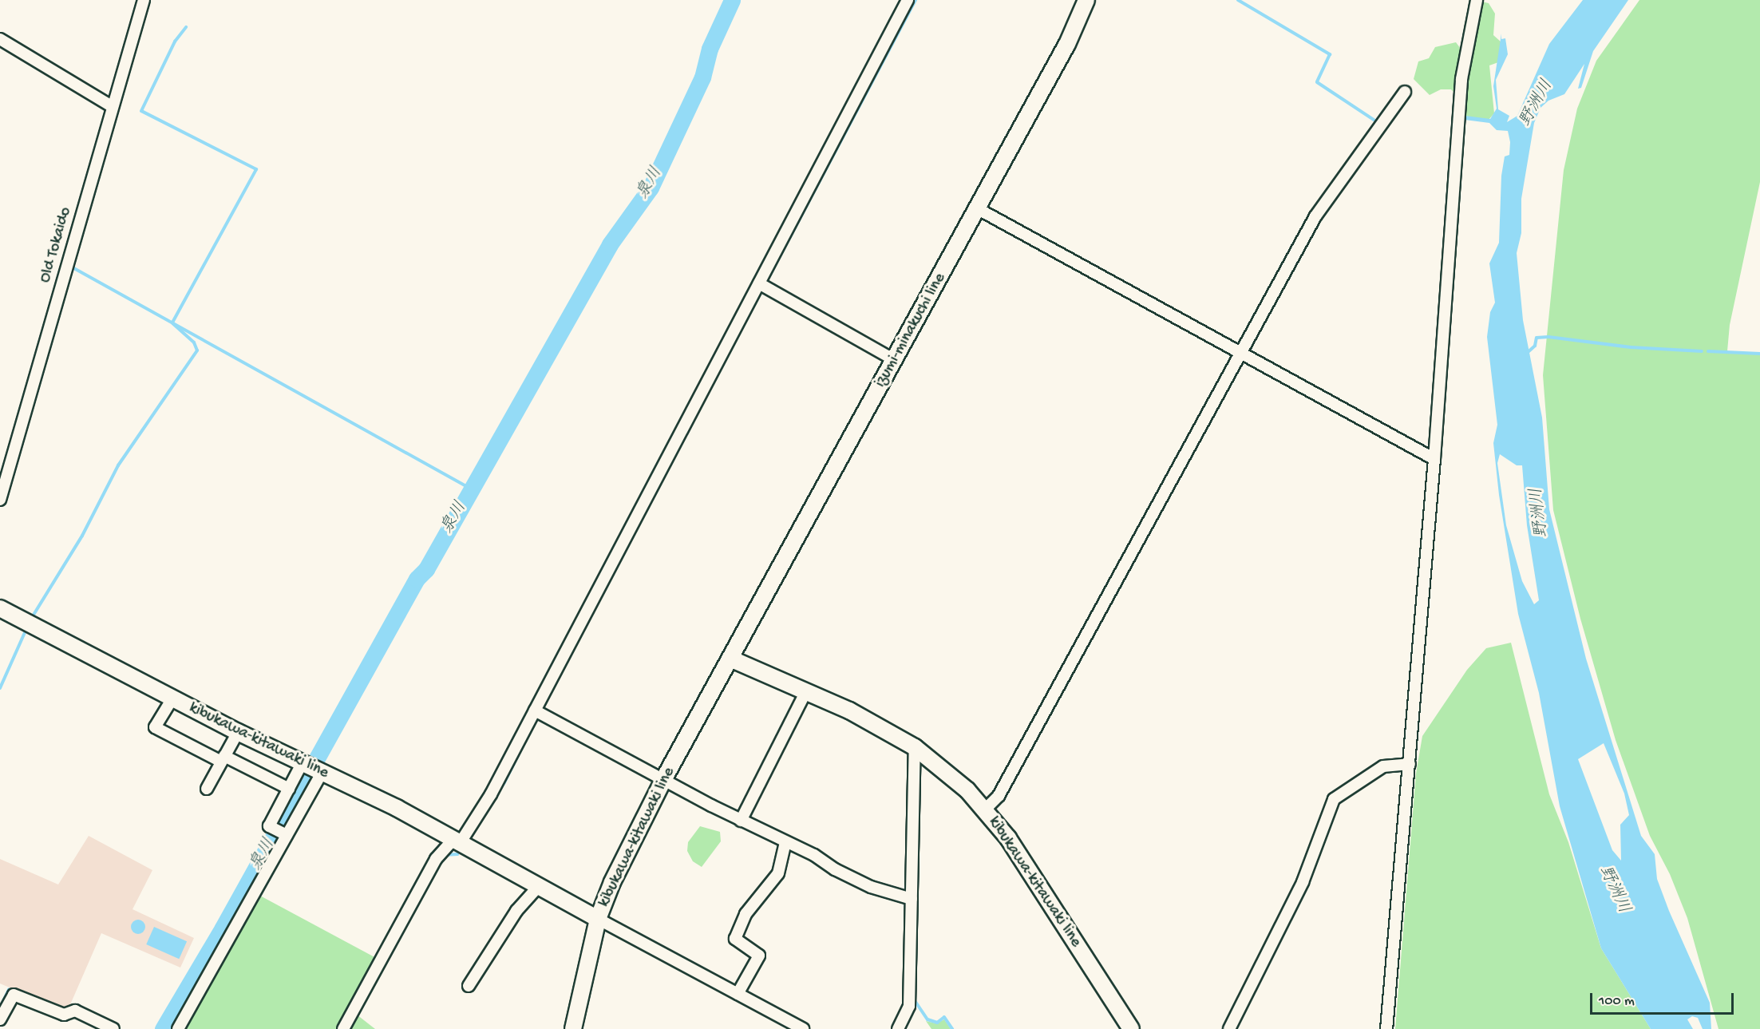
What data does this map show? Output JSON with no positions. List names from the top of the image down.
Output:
{
  "streets": {
    "main road": ["izumi-minakuchi line", "kibukawa-kitawaki line"],
    "street": ["Old Tokaido"]
  },
  "crossings": [
    ["izumi-minakuchi line", "kibukawa-kitawaki line"]
  ],
  "water": ["野洲川", "泉川"],
  "scale_bar": "100 m"
}
